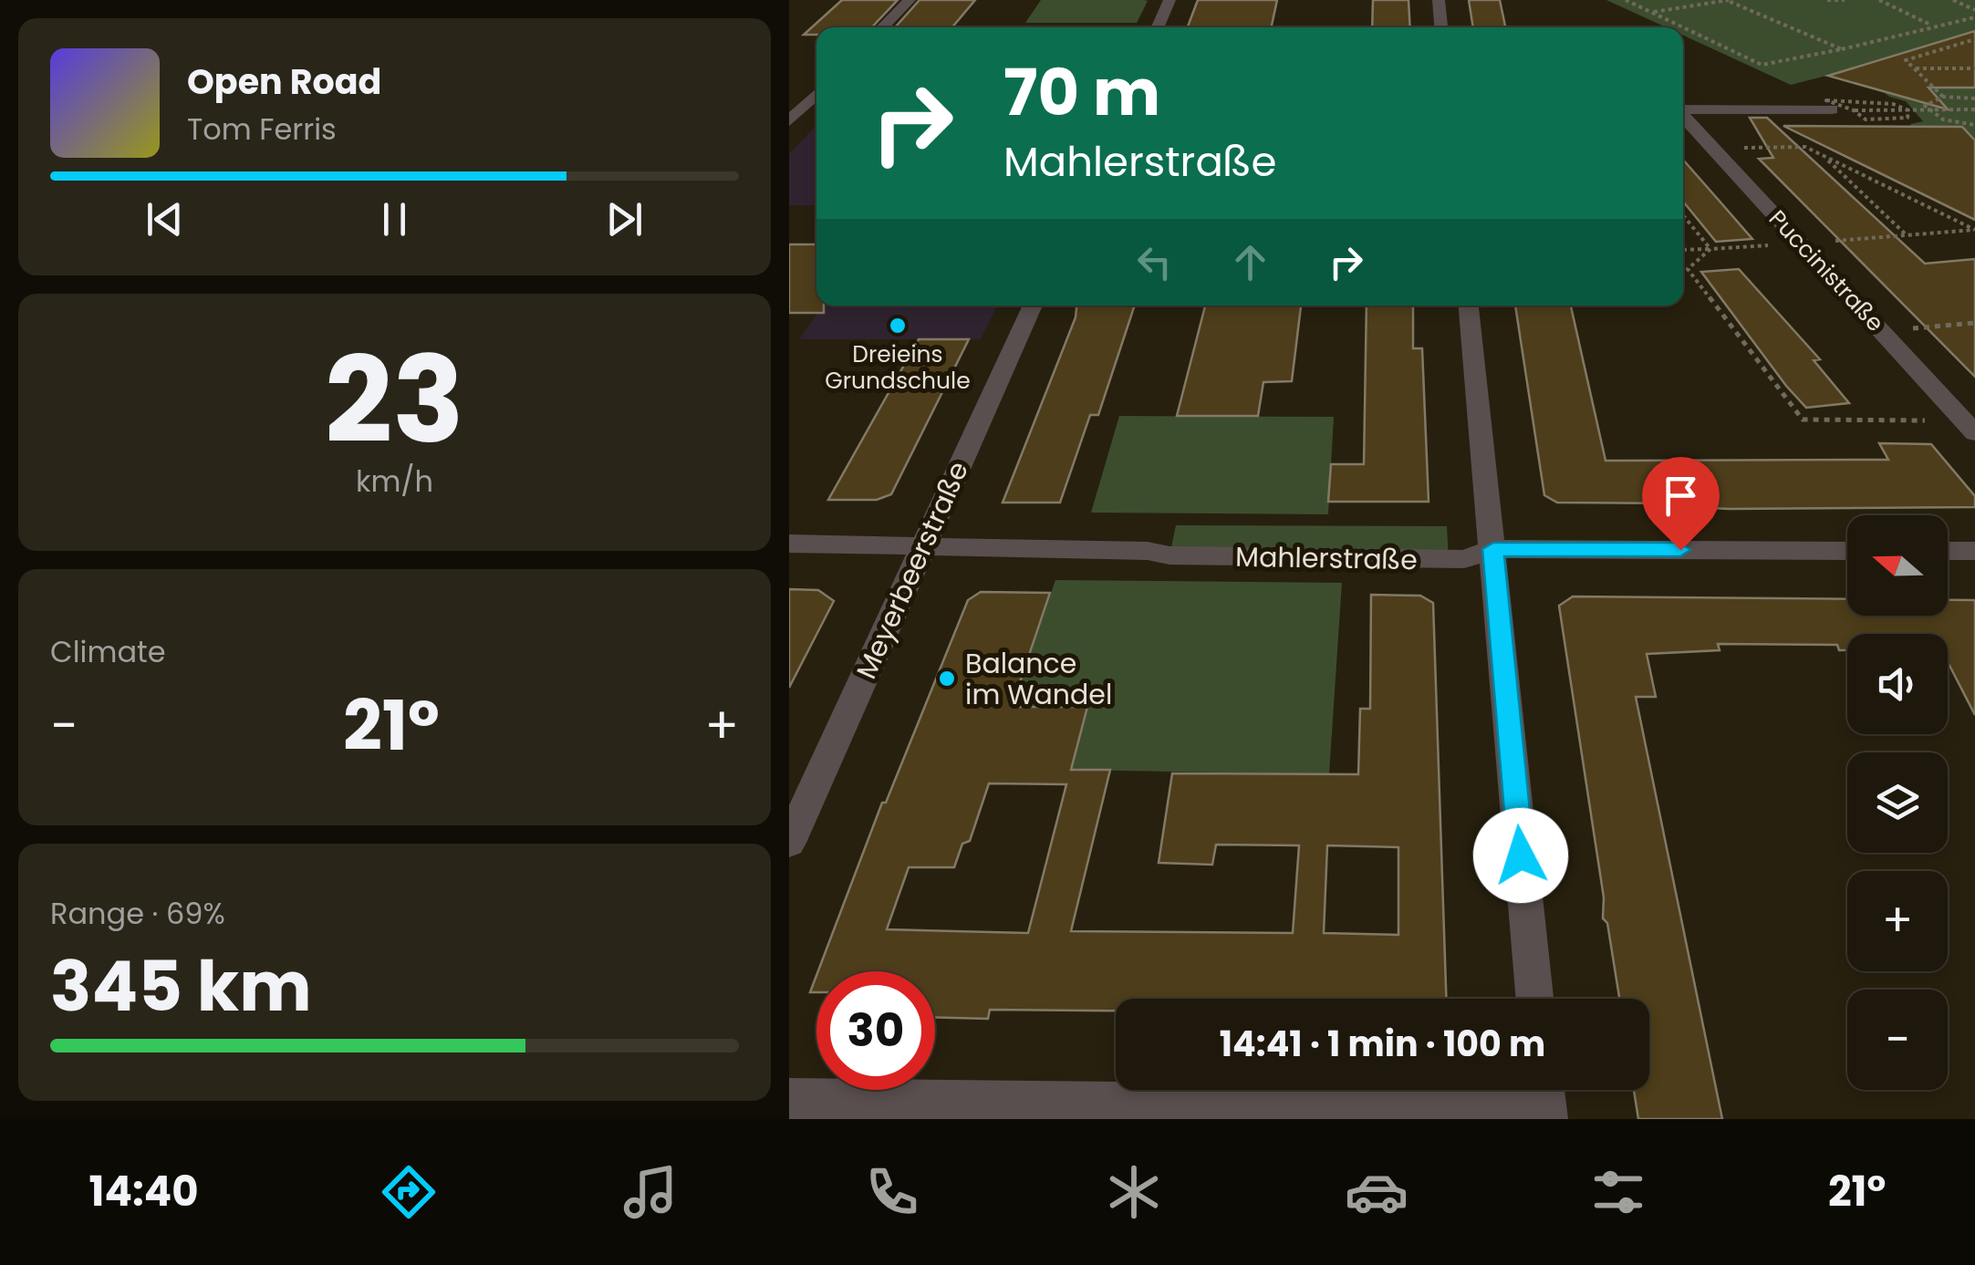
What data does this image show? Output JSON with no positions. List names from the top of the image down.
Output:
{
  "streets": {
    "street": ["Puccinistraße", "Mahlerstraße", "Meyerbeerstraße"]
  },
  "crossings": [
    ["Mahlerstraße", "Meyerbeerstraße"]
  ],
  "places": ["Dreieins Grundschule", "Balance im Wandel"],
  "north": "left",
  "page": {
    "turn": ["70 m", "Mahlerstraße"],
    "song": ["Open Road", "Tom Ferris"],
    "tile": [
      ["23", "km/h"],
      "Climate",
      ["Range · 69%", "345 km"]
    ],
    "map_buttons": ["+", "−"],
    "heat": ["−", "21°", "+"],
    "limit": "30",
    "trip": "14:41 · 1 min · 100 m",
    "tabs": ["14:40", "21°"]
  }
}
